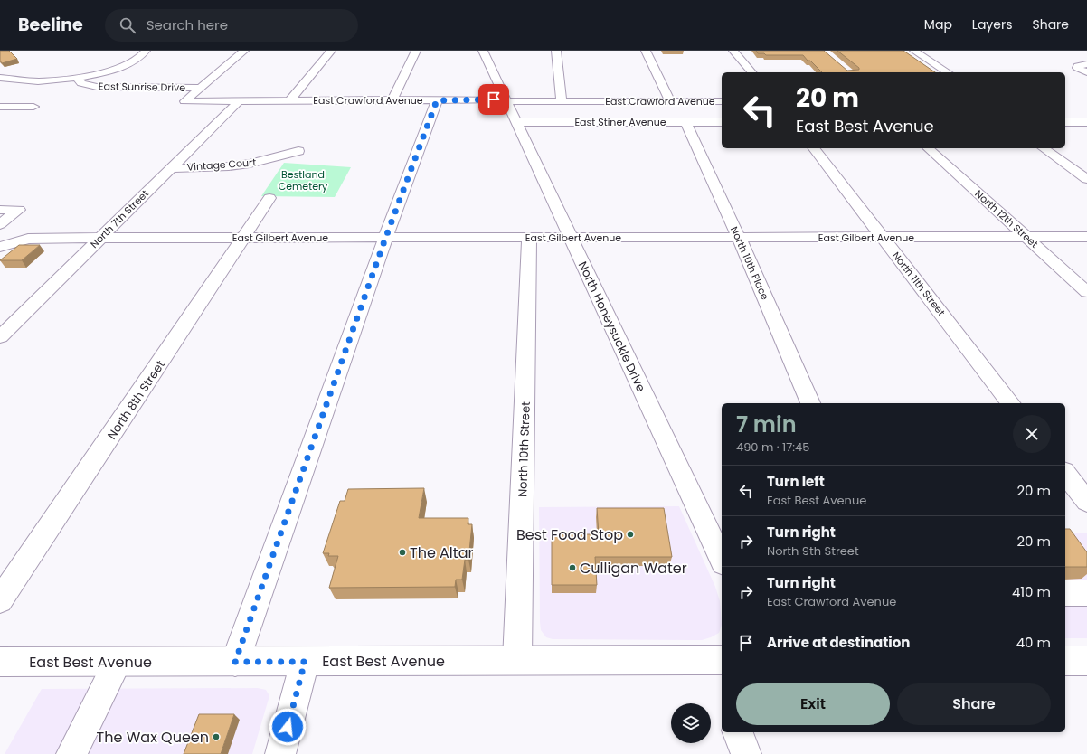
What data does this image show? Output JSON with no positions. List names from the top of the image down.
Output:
{
  "streets": {
    "street": [
      "East Sunrise Drive",
      "East Crawford Avenue",
      "East Stiner Avenue",
      "Vintage Court",
      "North 7th Street",
      "North 12th Street",
      "East Gilbert Avenue",
      "North 10th Place",
      "North 11th Street",
      "North Honeysuckle Drive",
      "North 8th Street",
      "North 10th Street",
      "East Best Avenue"
    ]
  },
  "crossings": [
    ["East Sunrise Drive", "East Crawford Avenue"],
    ["East Crawford Avenue", "North 7th Street"],
    ["East Crawford Avenue", "North Honeysuckle Drive"],
    ["East Stiner Avenue", "North 10th Place"],
    ["East Stiner Avenue", "North Honeysuckle Drive"],
    ["Vintage Court", "North 7th Street"],
    ["North 7th Street", "East Gilbert Avenue"],
    ["North 12th Street", "East Gilbert Avenue"],
    ["East Gilbert Avenue", "North 10th Place"],
    ["East Gilbert Avenue", "North 11th Street"],
    ["East Gilbert Avenue", "North Honeysuckle Drive"],
    ["East Gilbert Avenue", "North 8th Street"],
    ["East Gilbert Avenue", "North 10th Street"],
    ["North 10th Street", "East Best Avenue"]
  ],
  "parks": ["Bestland Cemetery"],
  "places": [
    "Best Food Stop",
    "The Altar",
    "Culligan Water",
    "The Wax Queen"
  ],
  "page": {
    "header": "Beeline",
    "search": "Search here",
    "nav": ["Map", "Layers", "Share"],
    "turn": ["20 m", "East Best Avenue"],
    "heading": ["7 min", "490 m · 17:45"],
    "list": [
      {
        "name": "Turn left",
        "note": "East Best Avenue",
        "value": "20 m"
      },
      {
        "name": "Turn right",
        "note": "North 9th Street",
        "value": "20 m"
      },
      {
        "name": "Turn right",
        "note": "East Crawford Avenue",
        "value": "410 m"
      },
      {
        "name": "Arrive at destination",
        "value": "40 m"
      }
    ],
    "buttons": ["Exit", "Share"]
  }
}
